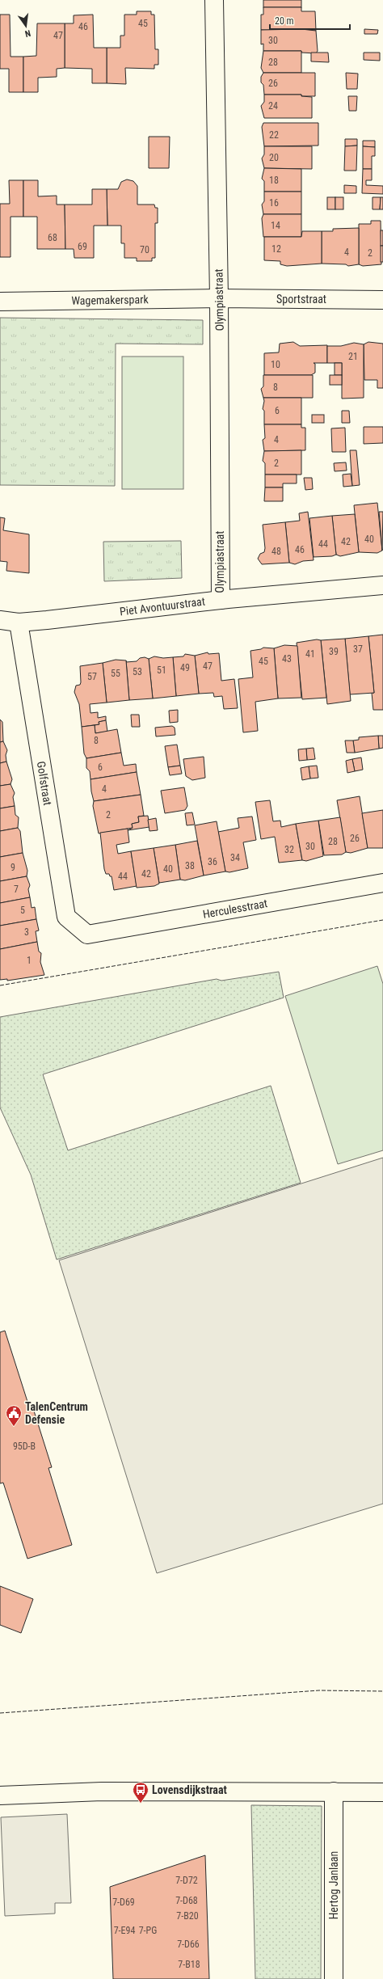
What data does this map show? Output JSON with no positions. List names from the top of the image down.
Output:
{
  "streets": {
    "street": [
      "Sportstraat",
      "Wagemakerspark",
      "Olympiastraat",
      "Piet Avontuurstraat",
      "Golfstraat",
      "Herculesstraat",
      "Hertog Janlaan"
    ]
  },
  "crossings": [
    ["Sportstraat", "Wagemakerspark"],
    ["Sportstraat", "Olympiastraat"],
    ["Wagemakerspark", "Olympiastraat"],
    ["Olympiastraat", "Piet Avontuurstraat"],
    ["Piet Avontuurstraat", "Golfstraat"],
    ["Golfstraat", "Herculesstraat"]
  ],
  "places": {
    "public building": ["TalenCentrum Defensie"],
    "bus stop": ["Lovensdijkstraat"]
  },
  "house_numbers": [
    "45",
    "46",
    "47",
    "30",
    "28",
    "26",
    "24",
    "22",
    "20",
    "18",
    "16",
    "14",
    "68",
    "69",
    "12",
    "70",
    "4",
    "2",
    "21",
    "10",
    "8",
    "6",
    "4",
    "2",
    "40",
    "42",
    "44",
    "46",
    "48",
    "37",
    "39",
    "41",
    "43",
    "45",
    "47",
    "49",
    "51",
    "53",
    "55",
    "57",
    "8",
    "6",
    "4",
    "2",
    "26",
    "28",
    "30",
    "32",
    "34",
    "36",
    "38",
    "9",
    "40",
    "42",
    "44",
    "7",
    "5",
    "3",
    "1",
    "95D-B",
    "7-D72",
    "7-D68",
    "7-D69",
    "7-B20",
    "7-E94",
    "7-PG",
    "7-D66",
    "7-B18"
  ],
  "scale_bar": "20 m",
  "north": "bottom"
}
